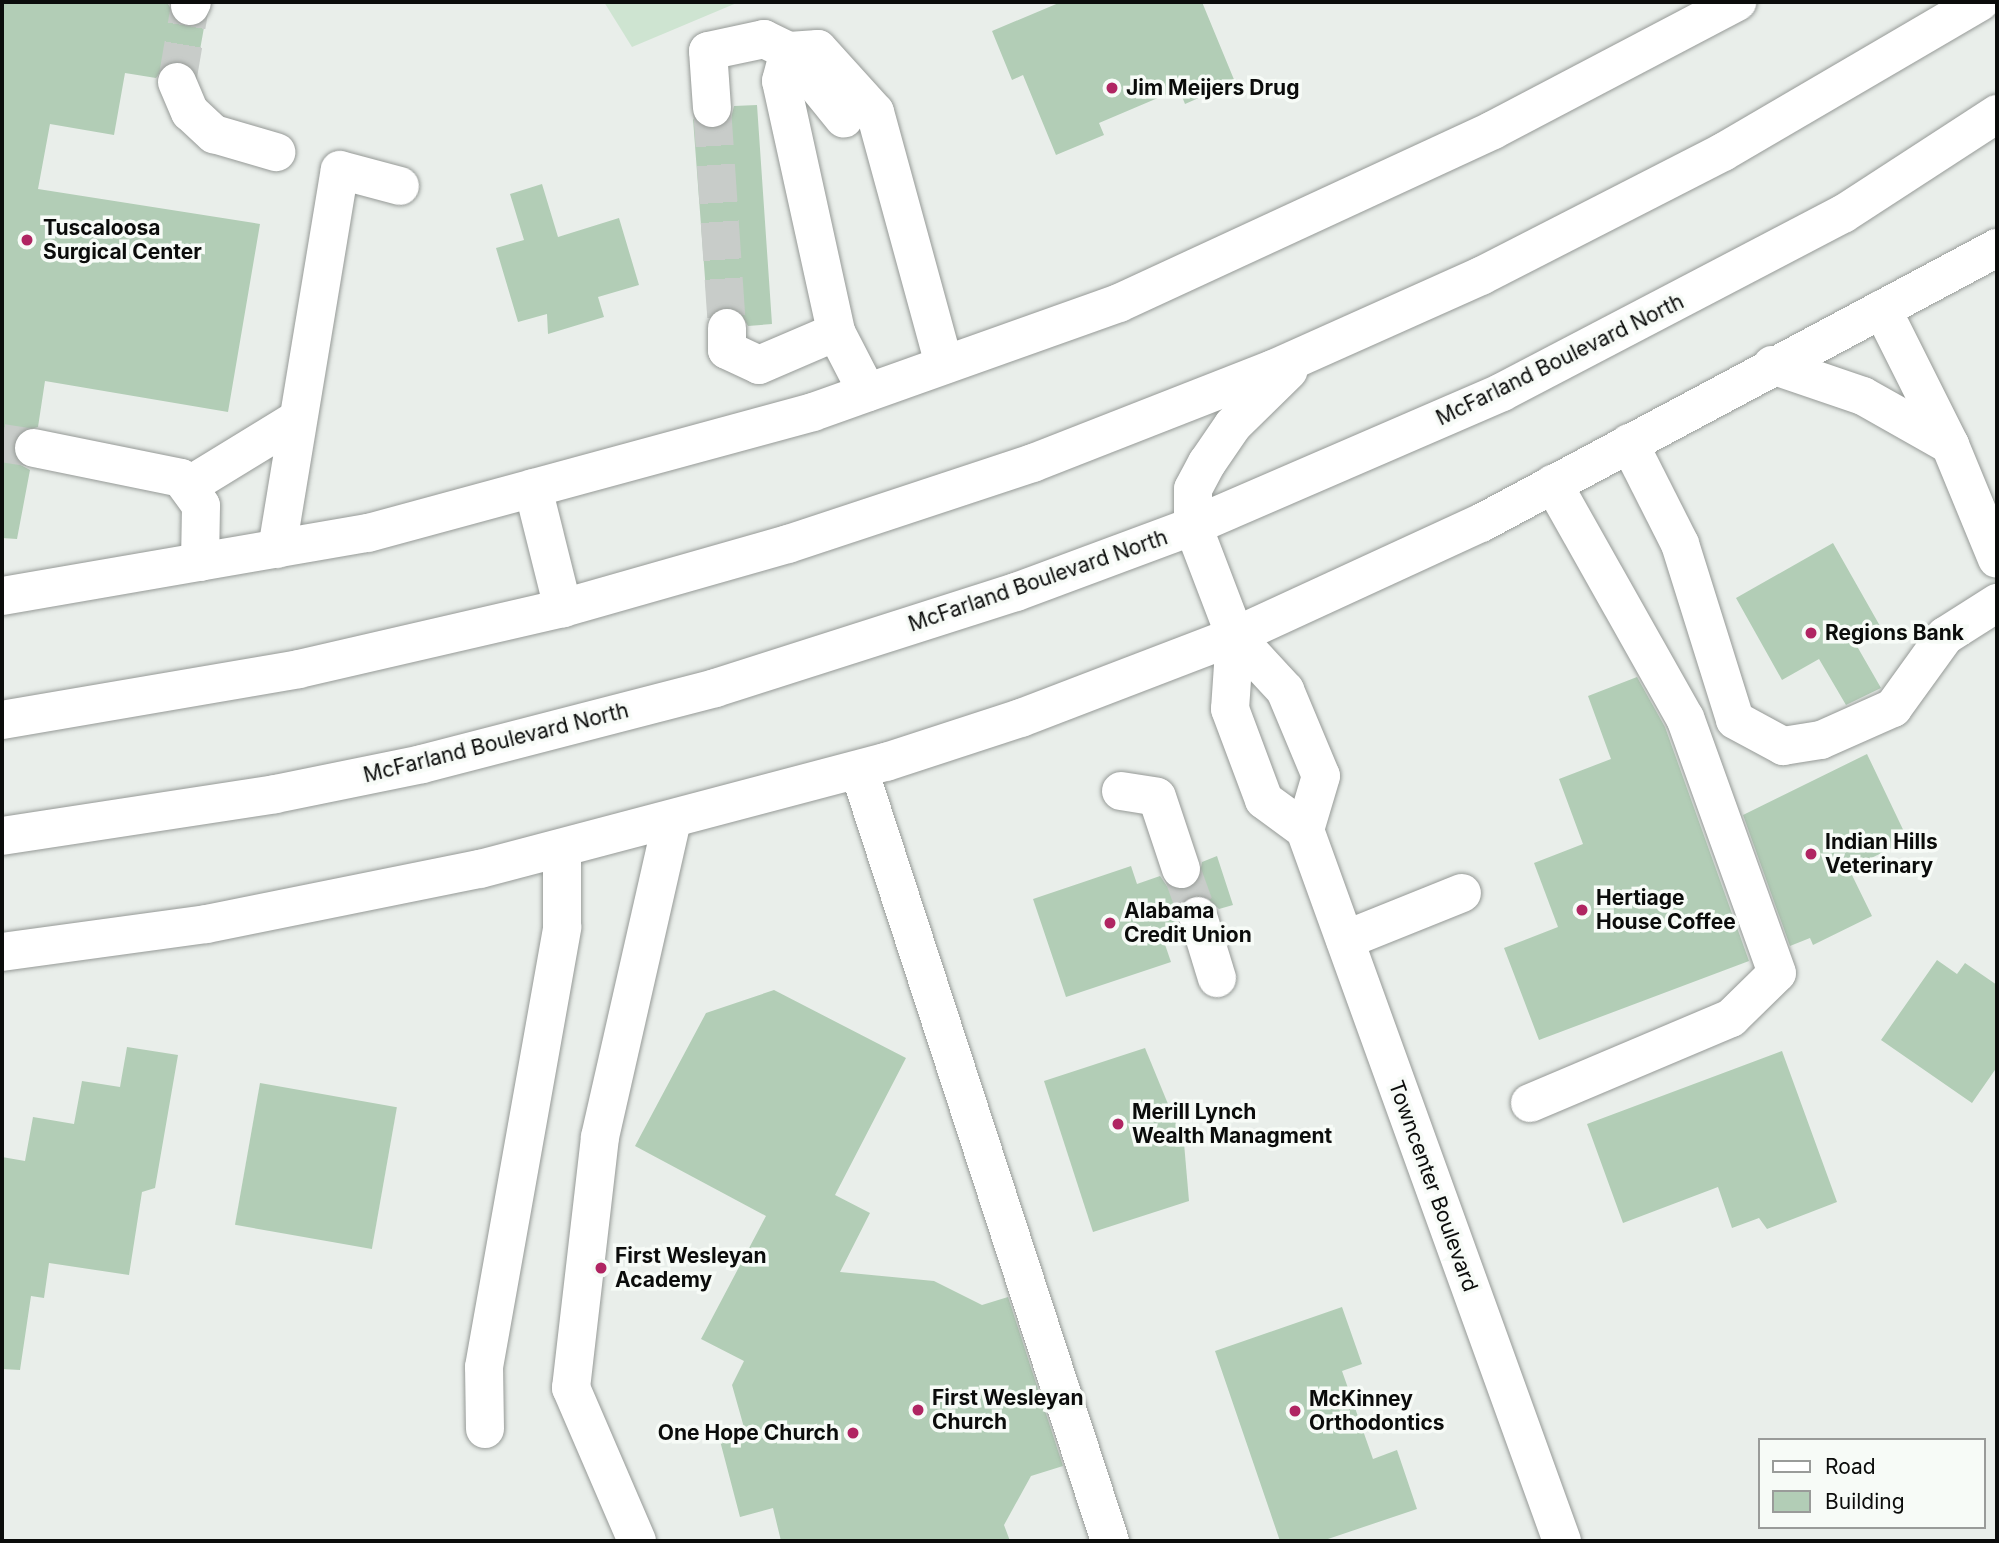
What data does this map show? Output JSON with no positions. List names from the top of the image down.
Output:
{
  "streets": {
    "main road": ["McFarland Boulevard North", "Towncenter Boulevard"]
  },
  "places": [
    "Jim Meijers Drug",
    "Tuscaloosa Surgical Center",
    "Regions Bank",
    "Indian Hills Veterinary",
    "Hertiage House Coffee",
    "Alabama Credit Union",
    "Merill Lynch Wealth Managment",
    "First Wesleyan Academy",
    "First Wesleyan Church",
    "McKinney Orthodontics",
    "One Hope Church"
  ],
  "legend": ["Road", "Building"]
}
